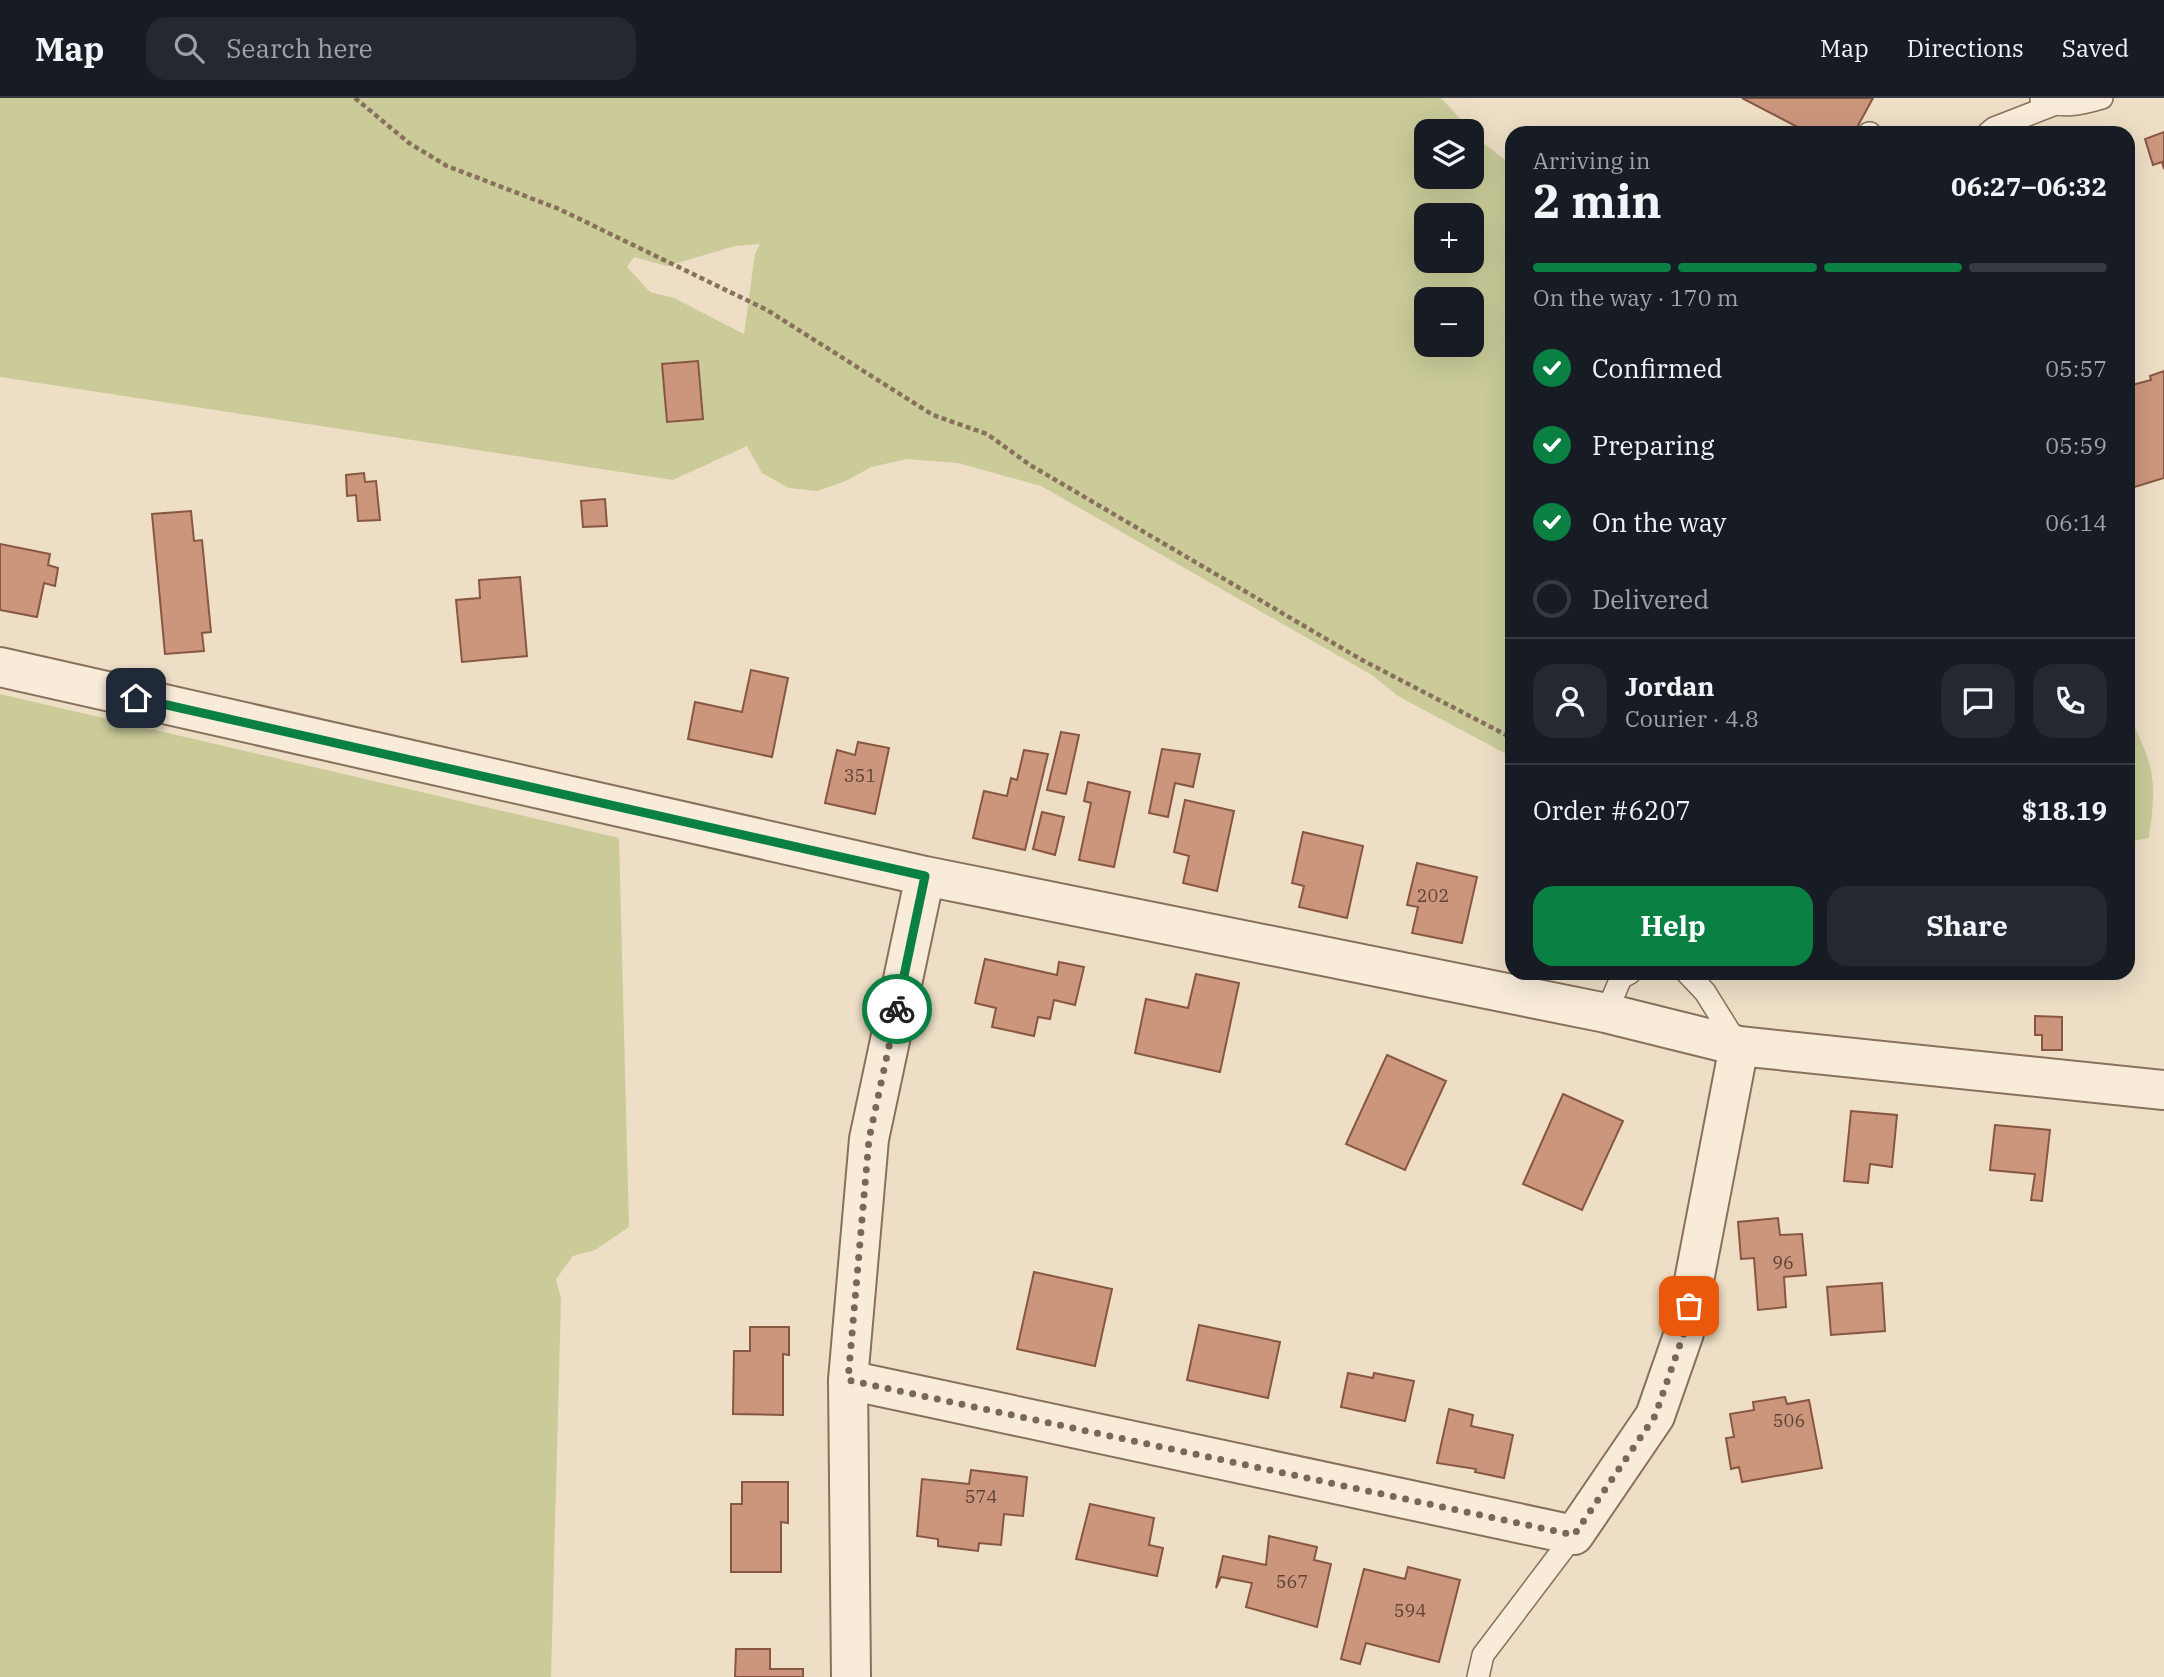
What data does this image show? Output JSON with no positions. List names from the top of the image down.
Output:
{
  "house_numbers": [
    "351",
    "202",
    "96",
    "506",
    "574",
    "567",
    "594"
  ],
  "page": {
    "header": "Map",
    "search": "Search here",
    "nav": ["Map", "Directions", "Saved"],
    "map_buttons": ["+", "−"],
    "heading": ["2 min", "Arriving in", "06:27–06:32"],
    "panel": [
      "Jordan",
      "Courier · 4.8",
      "Order #6207",
      "$18.19"
    ],
    "bar": "On the way · 170 m",
    "list": [
      ["Confirmed", "05:57"],
      ["Preparing", "05:59"],
      ["On the way", "06:14"],
      "Delivered"
    ],
    "buttons": ["Help", "Share"]
  }
}
